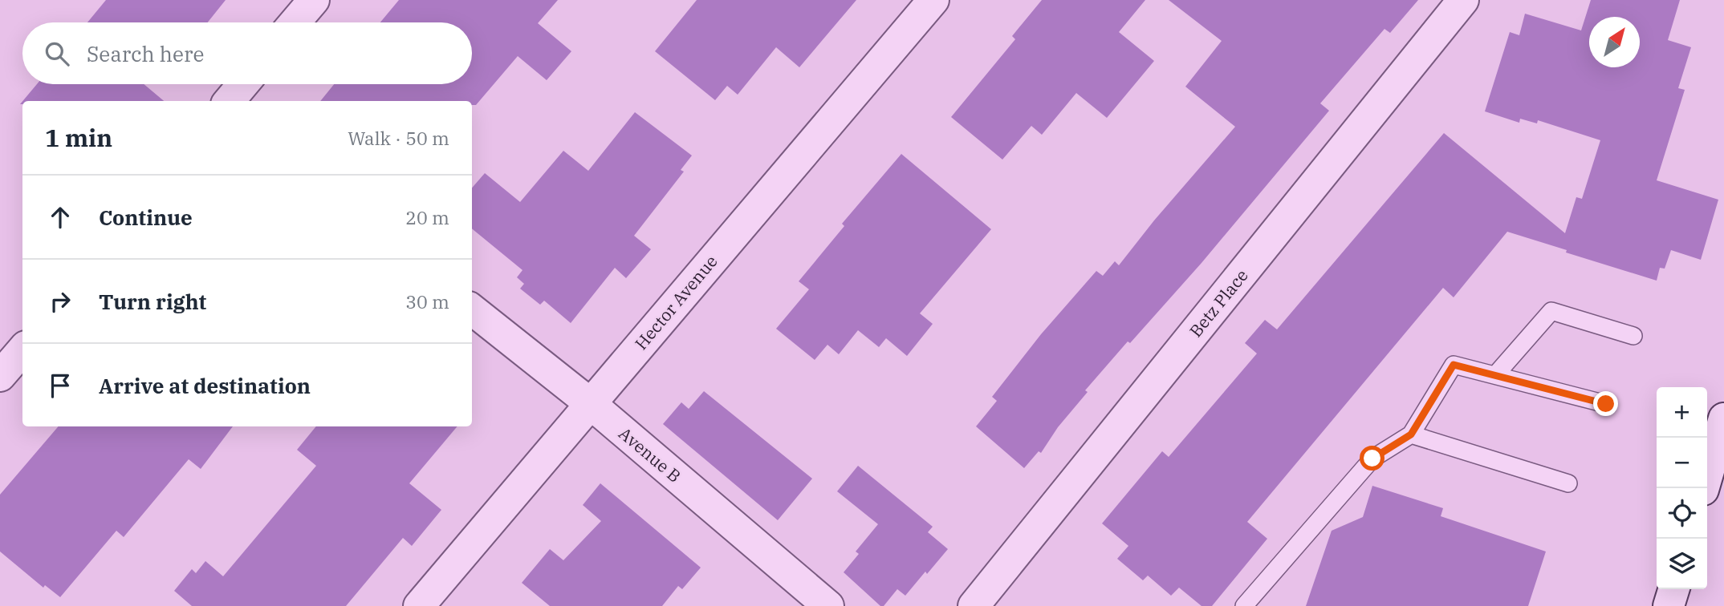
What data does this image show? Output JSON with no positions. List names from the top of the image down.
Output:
{
  "streets": {
    "street": ["Hector Avenue", "Betz Place", "Avenue B"]
  },
  "crossings": [
    ["Hector Avenue", "Avenue B"]
  ],
  "north": "top right",
  "page": {
    "search": "Search here",
    "heading": ["1 min", "Walk · 50 m"],
    "list": [
      ["Continue", "20 m"],
      ["Turn right", "30 m"],
      "Arrive at destination"
    ],
    "map_buttons": ["+", "−"]
  }
}
